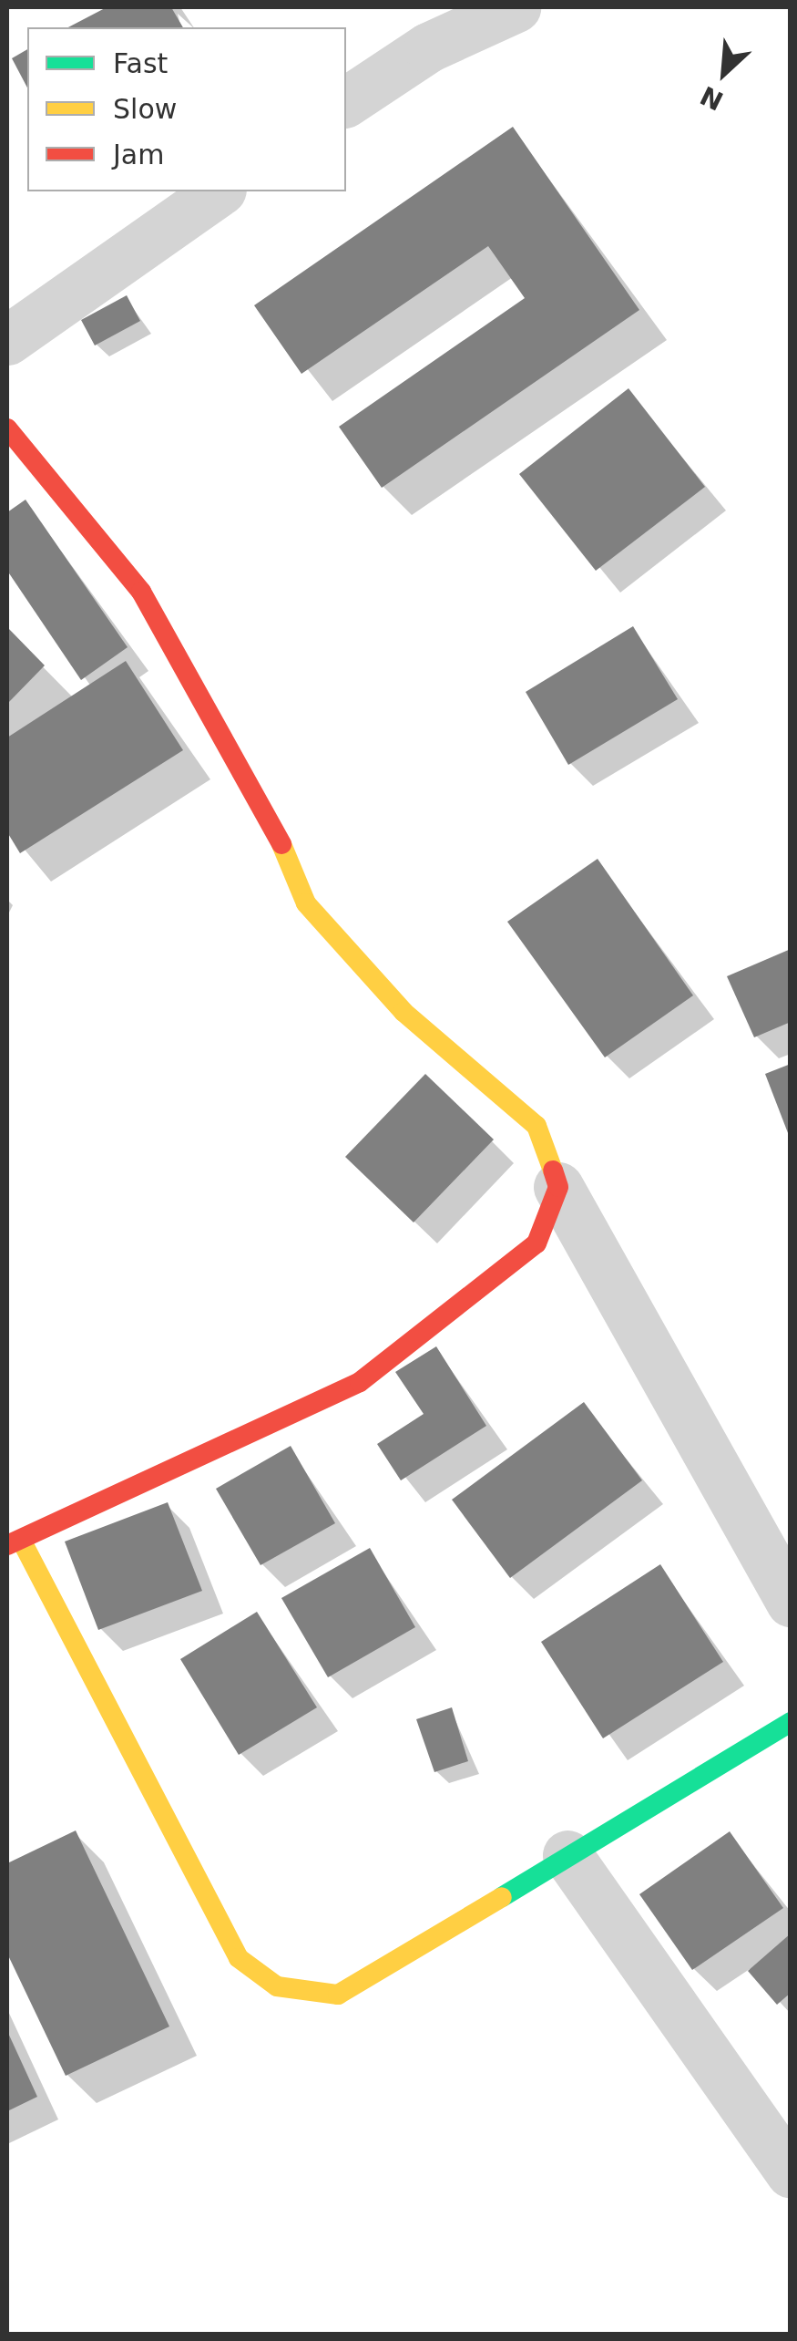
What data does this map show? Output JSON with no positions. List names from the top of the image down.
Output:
{
  "legend": ["Fast", "Slow", "Jam"],
  "north": "bottom left"
}
